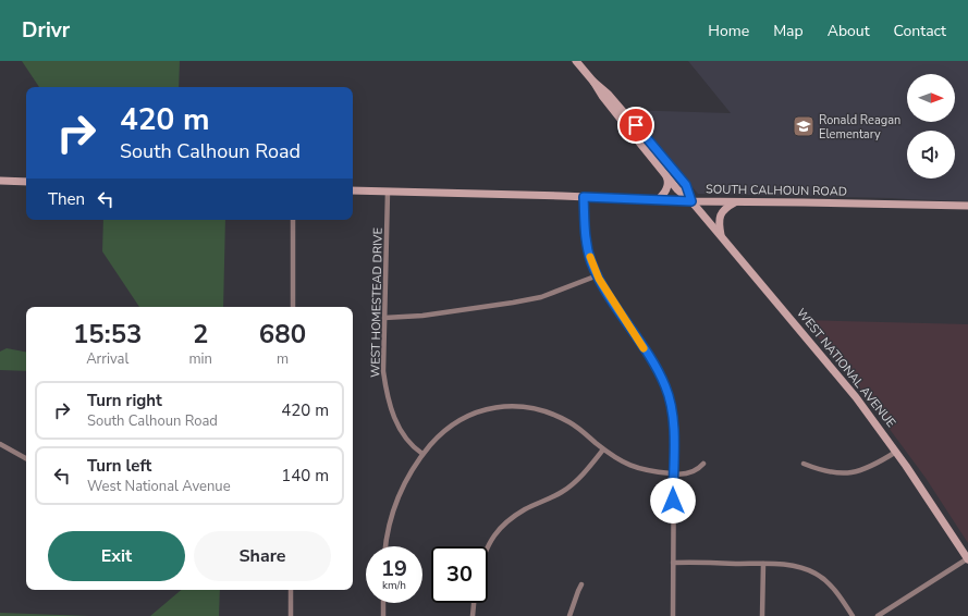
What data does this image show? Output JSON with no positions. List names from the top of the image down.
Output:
{
  "streets": {
    "main road": ["SOUTH CALHOUN ROAD", "WEST NATIONAL AVENUE"],
    "street": ["WEST HOMESTEAD DRIVE"]
  },
  "crossings": [
    ["SOUTH CALHOUN ROAD", "WEST HOMESTEAD DRIVE"],
    ["SOUTH CALHOUN ROAD", "WEST NATIONAL AVENUE"]
  ],
  "places": {
    "school or university": ["Ronald Reagan Elementary"]
  },
  "north": "right",
  "page": {
    "header": "Drivr",
    "nav": [
      "Home",
      "Map",
      "About",
      "Contact"
    ],
    "turn": ["420 m", "South Calhoun Road"],
    "then": "Then",
    "eta": [
      "15:53",
      "Arrival",
      "2",
      "min",
      "680",
      "m"
    ],
    "list": [
      {
        "name": "Turn right",
        "note": "South Calhoun Road",
        "value": "420 m"
      },
      {
        "name": "Turn left",
        "note": "West National Avenue",
        "value": "140 m"
      }
    ],
    "buttons": ["Exit", "Share"],
    "speed": "19 km/h",
    "limit": "30"
  }
}
